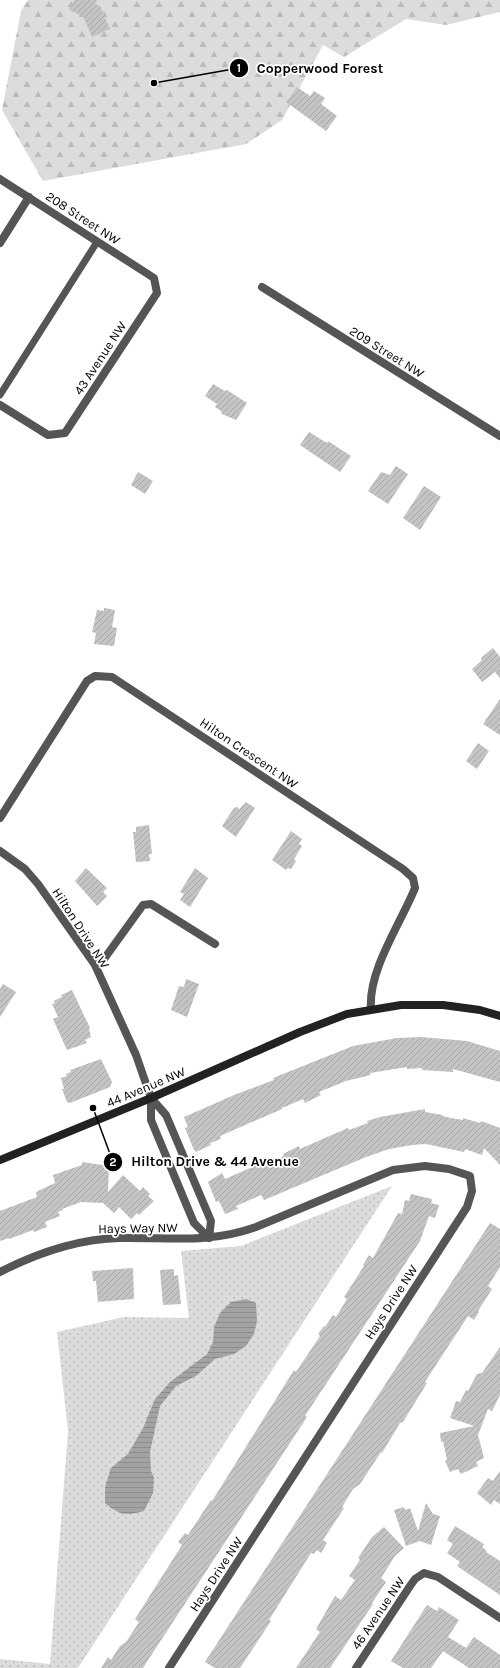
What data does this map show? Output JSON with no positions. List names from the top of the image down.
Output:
{
  "streets": {
    "street": [
      "208 Street NW",
      "209 Street NW",
      "43 Avenue NW",
      "Hilton Crescent NW",
      "Hilton Drive NW",
      "44 Avenue NW",
      "Hays Way NW",
      "Hays Drive NW",
      "46 Avenue NW"
    ]
  },
  "crossings": [
    ["208 Street NW", "43 Avenue NW"],
    ["Hilton Crescent NW", "44 Avenue NW"],
    ["Hilton Drive NW", "44 Avenue NW"],
    ["Hays Way NW", "Hays Drive NW"]
  ],
  "places": ["Copperwood Forest", "Hilton Drive & 44 Avenue"]
}
